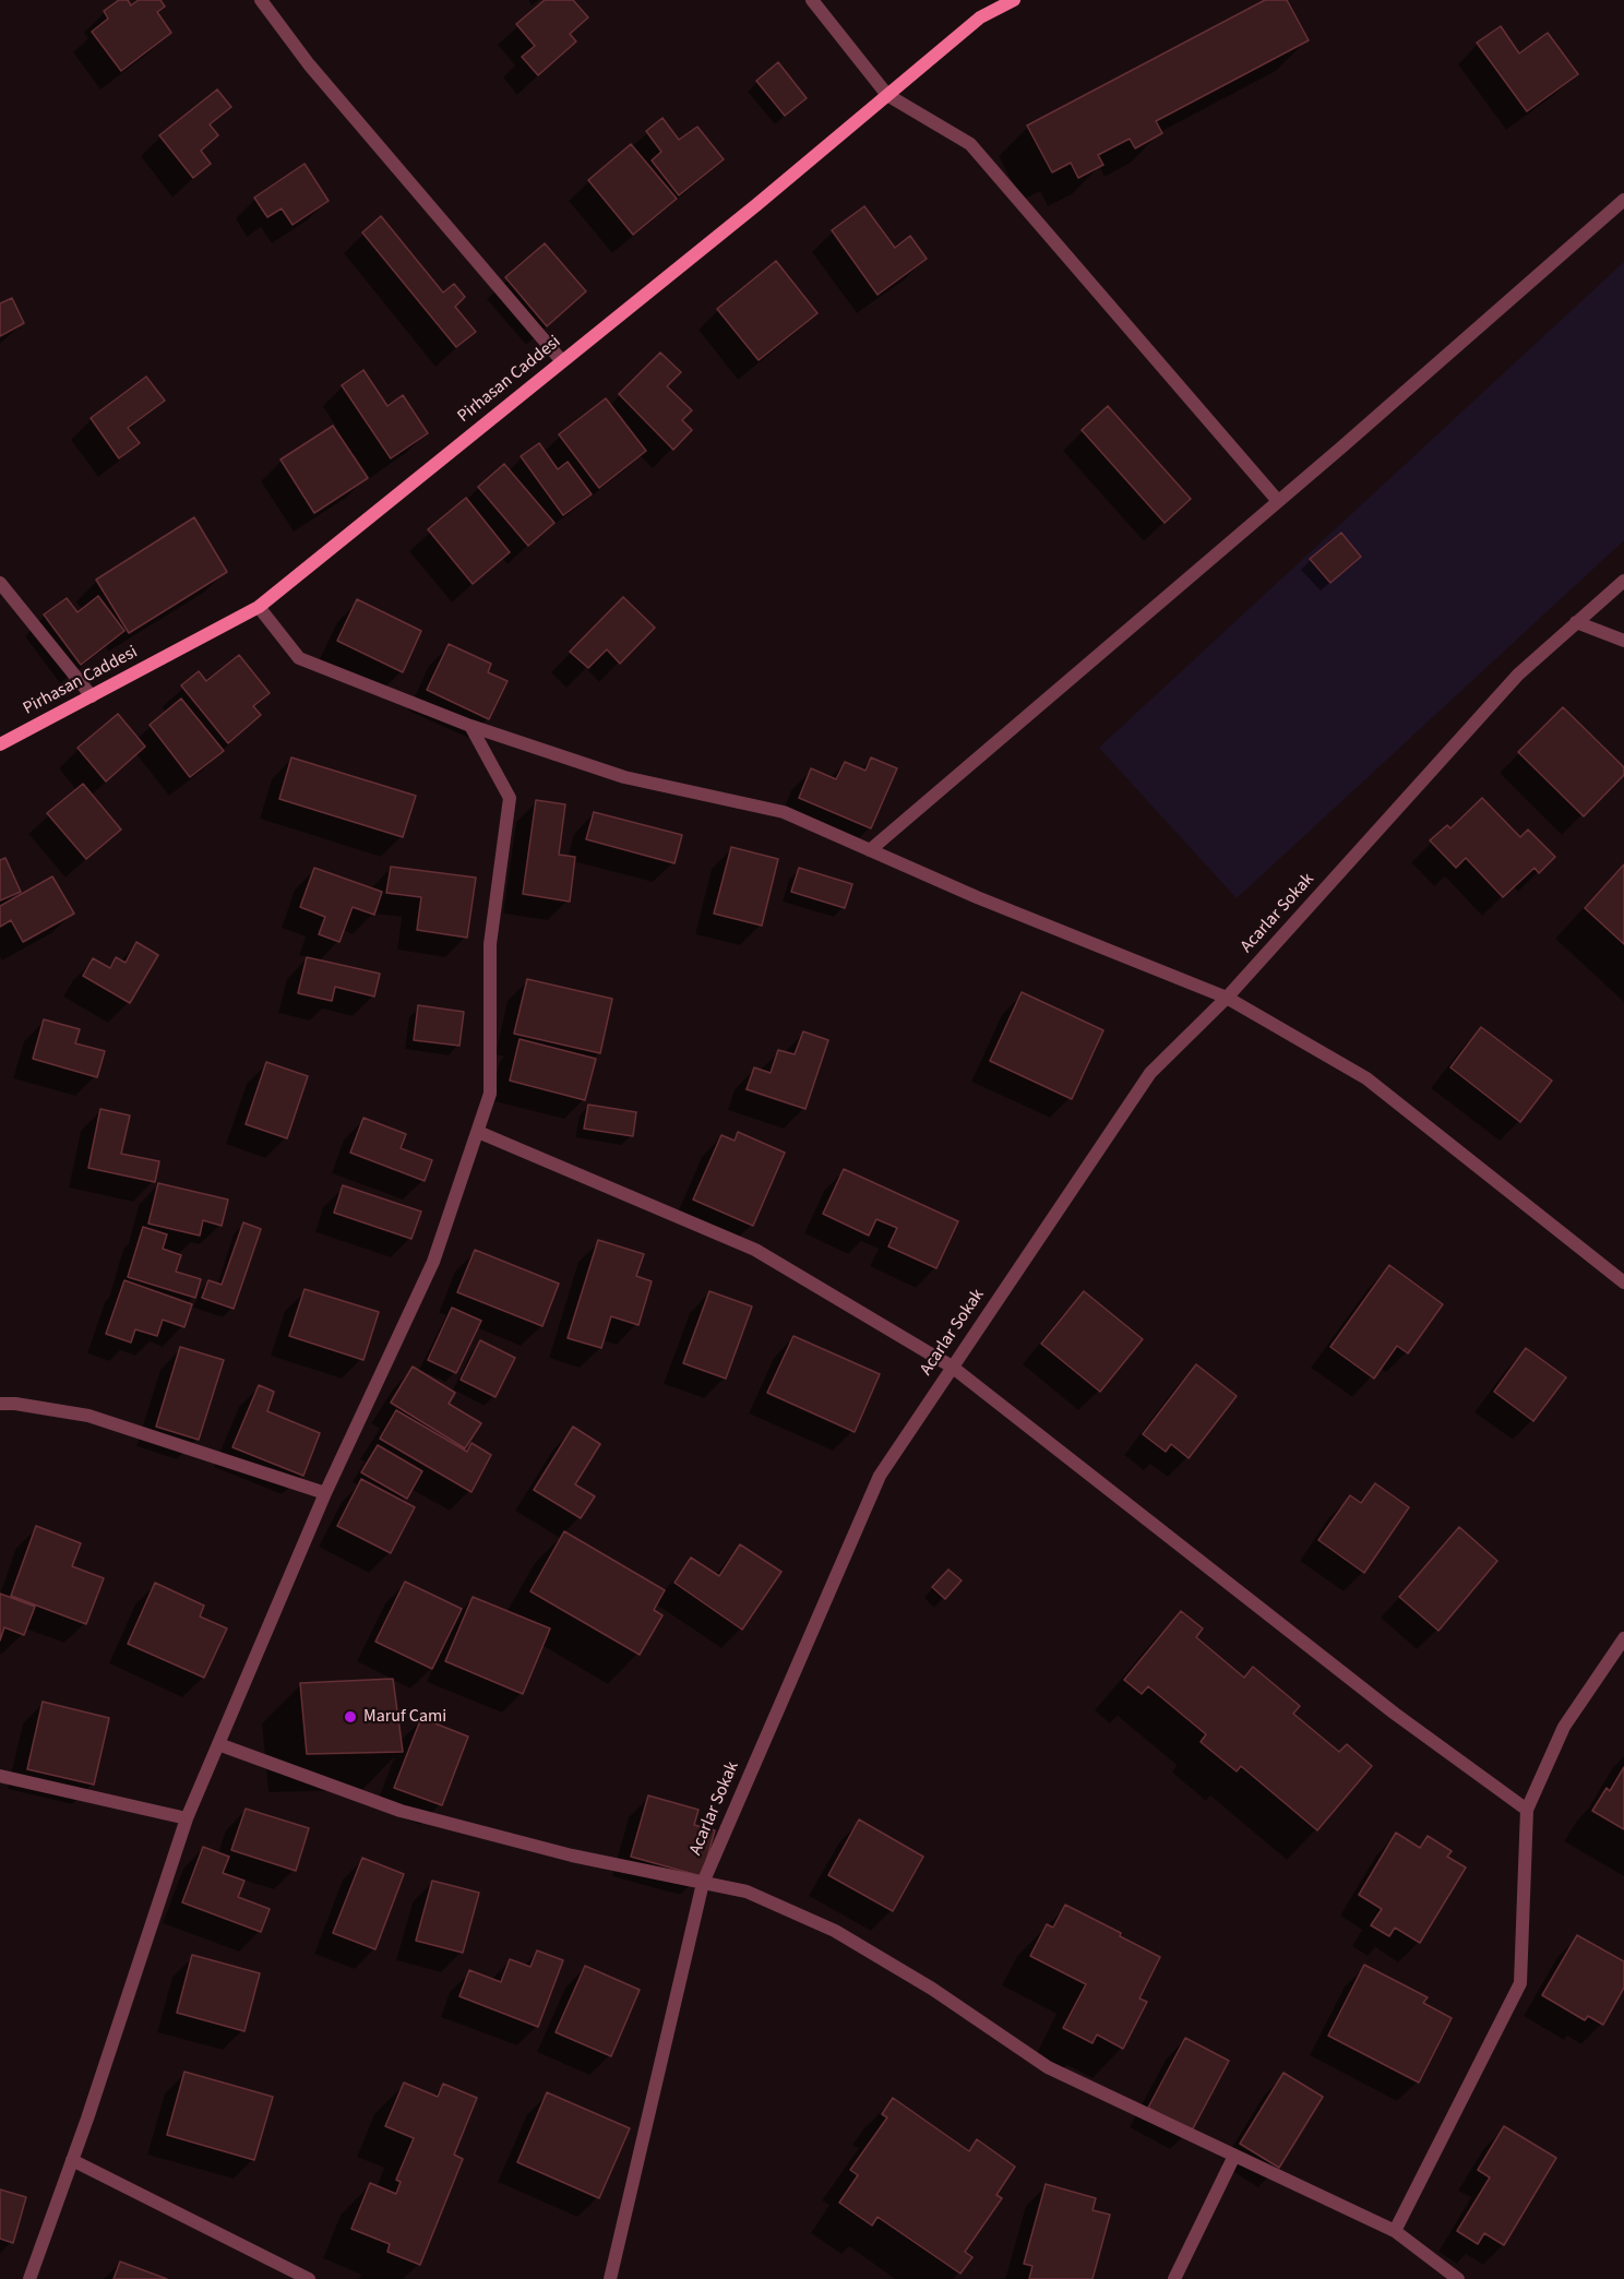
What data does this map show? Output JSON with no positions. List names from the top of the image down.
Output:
{
  "streets": {
    "street": ["Pirhasan Caddesi", "Acarlar Sokak"]
  },
  "places": ["Maruf Cami"]
}
